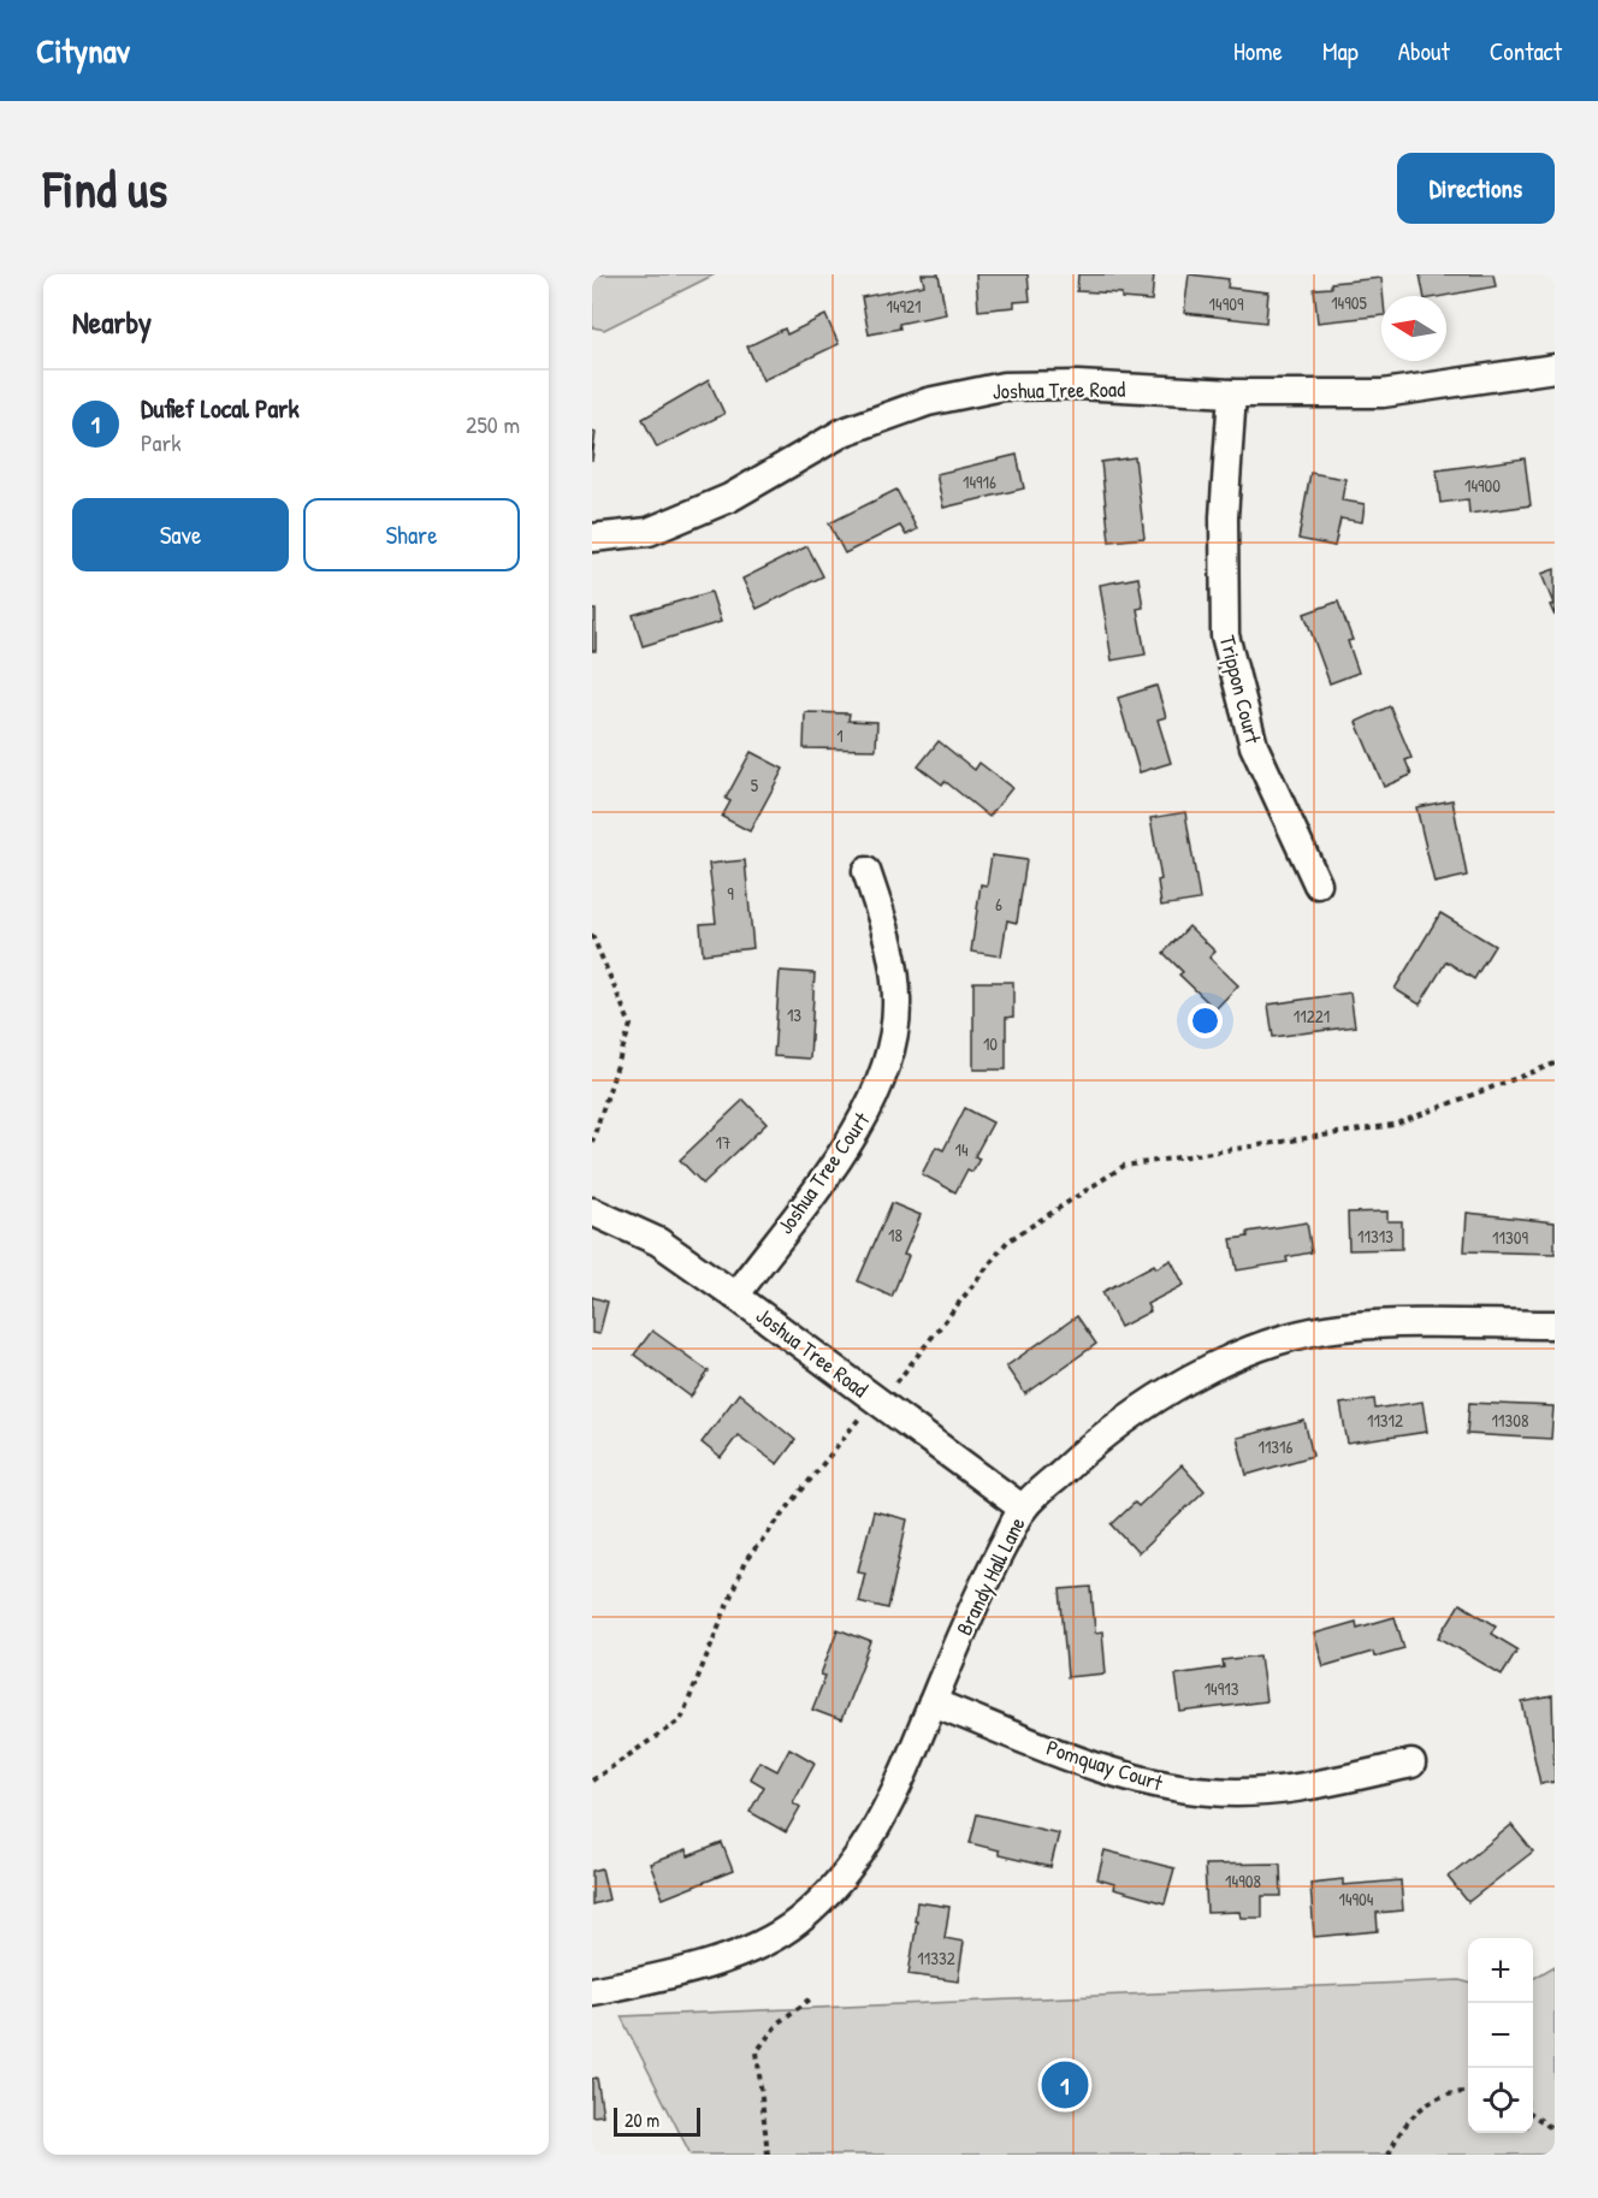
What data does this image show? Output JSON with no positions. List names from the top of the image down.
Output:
{
  "streets": {
    "street": [
      "Joshua Tree Road",
      "Trippon Court",
      "Joshua Tree Court",
      "Brandy Hall Lane",
      "Pomquay Court"
    ]
  },
  "crossings": [
    ["Joshua Tree Road", "Trippon Court"],
    ["Joshua Tree Road", "Joshua Tree Court"],
    ["Joshua Tree Road", "Brandy Hall Lane"],
    ["Brandy Hall Lane", "Pomquay Court"]
  ],
  "house_numbers": [
    "14905",
    "14909",
    "14921",
    "14916",
    "14900",
    "1",
    "5",
    "9",
    "6",
    "13",
    "11221",
    "10",
    "17",
    "14",
    "18",
    "11313",
    "11309",
    "11312",
    "11308",
    "11316",
    "14913",
    "14908",
    "14904",
    "11332"
  ],
  "scale_bar": "20 m",
  "north": "left",
  "page": {
    "header": "Citynav",
    "nav": [
      "Home",
      "Map",
      "About",
      "Contact"
    ],
    "buttons": [
      "Directions",
      ["Save", "Share"]
    ],
    "title": "Find us",
    "heading": "Nearby",
    "list": [
      {
        "mark": "1",
        "name": "Dufief Local Park",
        "note": "Park",
        "value": "250 m"
      }
    ],
    "map_buttons": ["+", "−"],
    "pins": "1",
    "scale": "20 m"
  }
}
